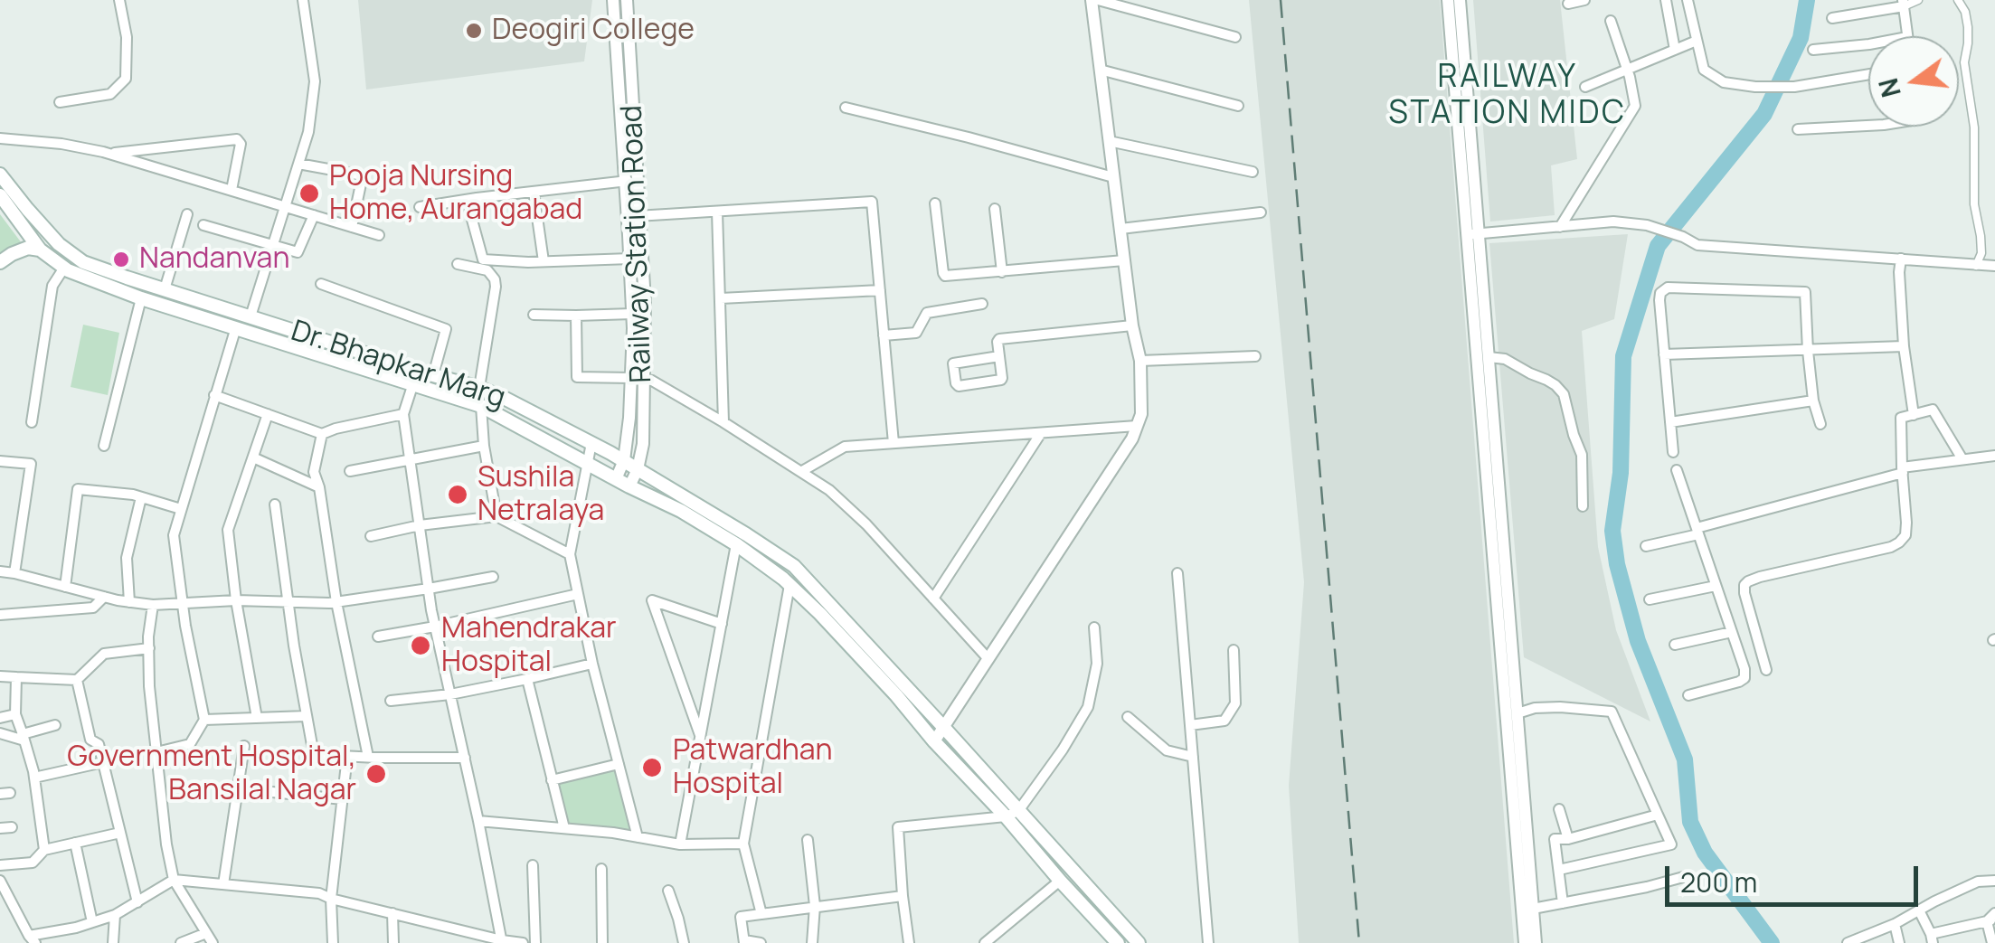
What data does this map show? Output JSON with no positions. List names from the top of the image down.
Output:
{
  "streets": {
    "main road": ["Dr. Bhapkar Marg"],
    "street": ["Railway Station Road"]
  },
  "crossings": [
    ["Railway Station Road", "Dr. Bhapkar Marg"]
  ],
  "districts": ["RAILWAY STATION MIDC"],
  "places": [
    "Deogiri College",
    "Pooja Nursing Home, Aurangabad",
    "Nandanvan",
    "Sushila Netralaya",
    "Mahendrakar Hospital",
    "Patwardhan Hospital",
    "Government Hospital, Bansilal Nagar"
  ],
  "scale_bar": "200 m",
  "north": "left"
}
